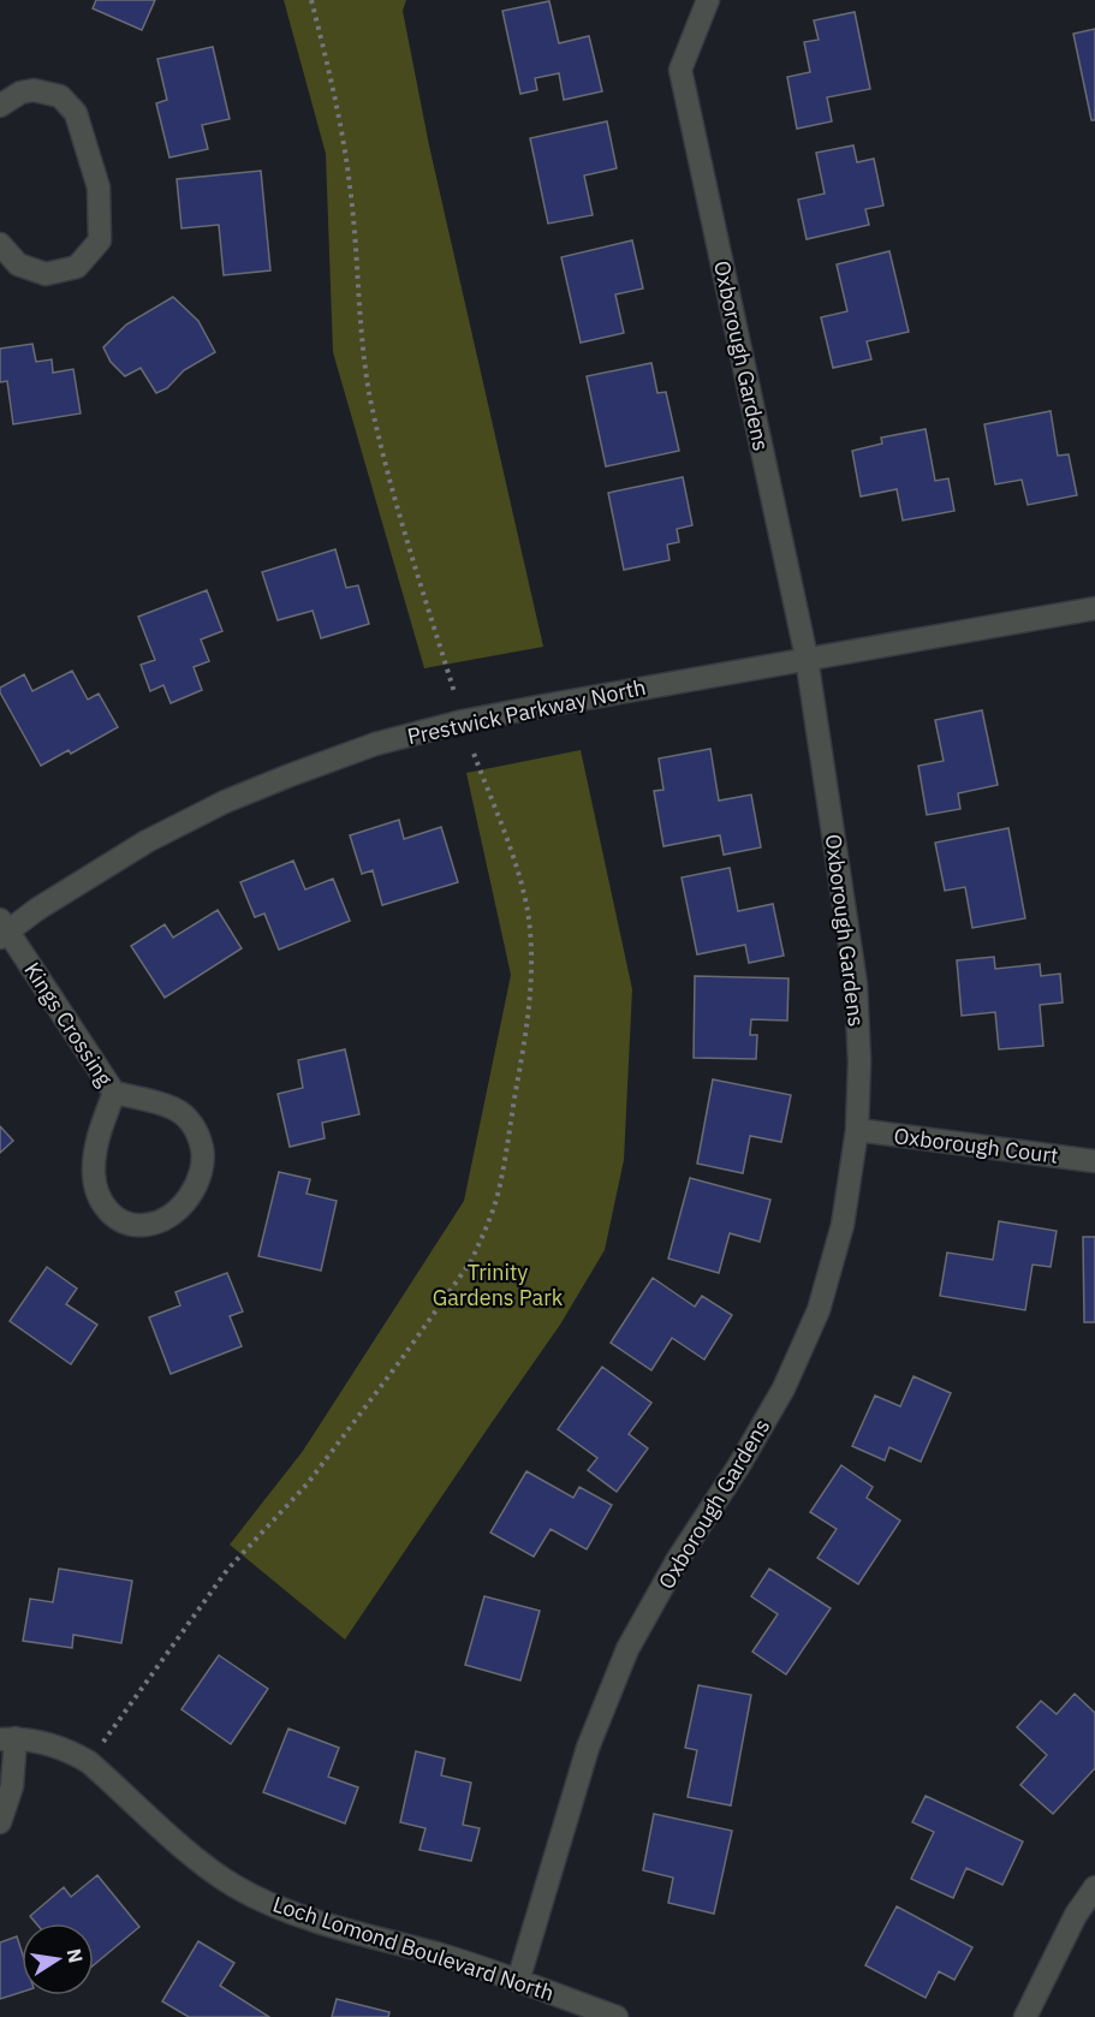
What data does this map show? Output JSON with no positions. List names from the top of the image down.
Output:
{
  "streets": {
    "street": [
      "Oxborough Gardens",
      "Prestwick Parkway North",
      "Kings Crossing",
      "Oxborough Court",
      "Loch Lomond Boulevard North"
    ]
  },
  "crossings": [
    ["Oxborough Gardens", "Prestwick Parkway North"],
    ["Oxborough Gardens", "Oxborough Court"],
    ["Oxborough Gardens", "Loch Lomond Boulevard North"],
    ["Prestwick Parkway North", "Kings Crossing"]
  ],
  "parks": ["Trinity Gardens Park"],
  "north": "right"
}
